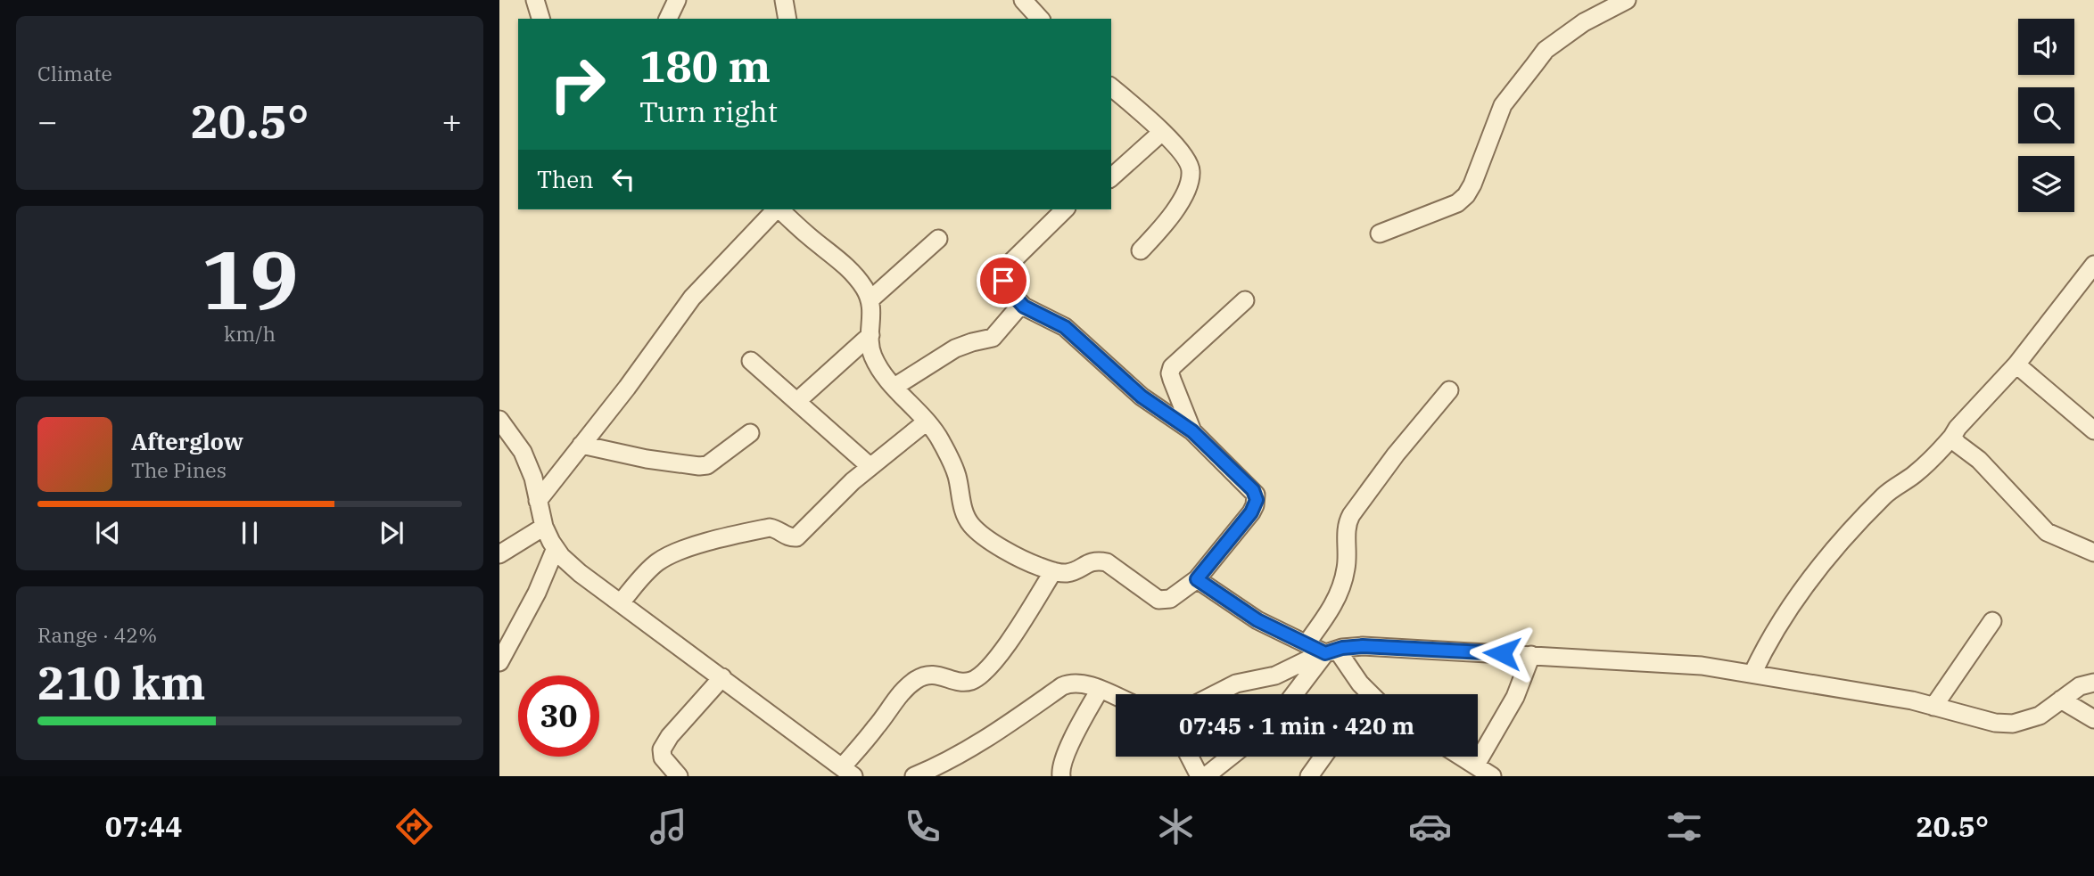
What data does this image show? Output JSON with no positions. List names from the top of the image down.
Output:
{
  "page": {
    "tile": [
      "Climate",
      ["19", "km/h"],
      ["Range · 42%", "210 km"]
    ],
    "turn": ["180 m", "Turn right"],
    "heat": ["−", "20.5°", "+"],
    "then": "Then",
    "song": ["Afterglow", "The Pines"],
    "limit": "30",
    "trip": "07:45 · 1 min · 420 m",
    "tabs": ["07:44", "20.5°"]
  }
}
